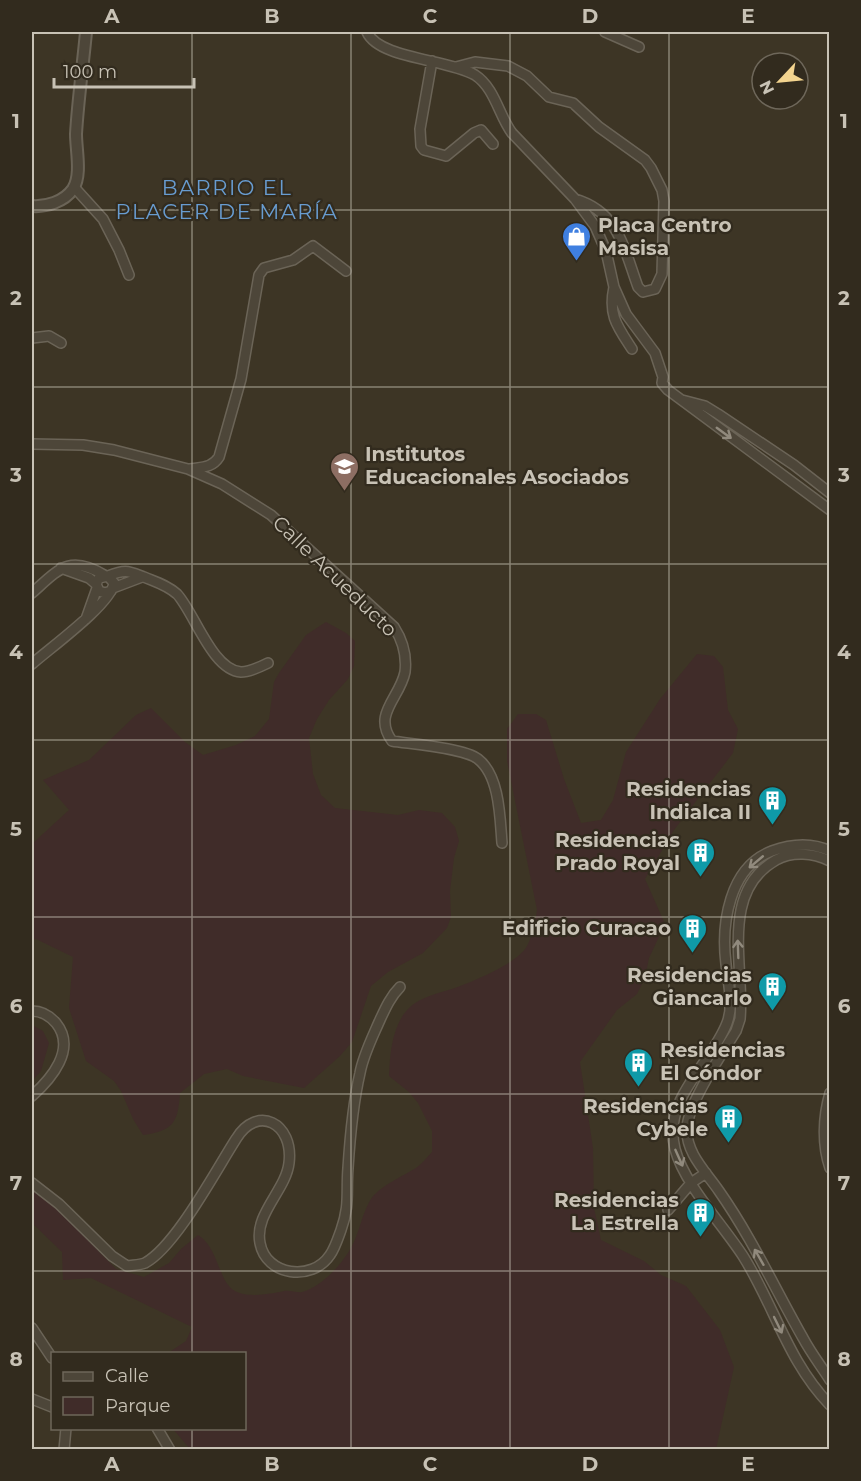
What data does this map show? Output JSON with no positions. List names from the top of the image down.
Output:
{
  "streets": {
    "street": ["Calle Acueducto"]
  },
  "districts": ["BARRIO EL PLACER DE MARÍA"],
  "places": {
    "shop": ["Placa Centro Masisa"],
    "school or university": ["Institutos Educacionales Asociados"],
    "building": [
      "Residencias Indialca II",
      "Residencias Prado Royal",
      "Edificio Curacao",
      "Residencias Giancarlo",
      "Residencias El Cóndor",
      "Residencias Cybele",
      "Residencias La Estrella"
    ]
  },
  "legend": ["Calle", "Parque"],
  "scale_bar": "100 m",
  "north": "bottom left",
  "grid": {
    "columns": [
      "A",
      "B",
      "C",
      "D",
      "E"
    ],
    "rows": [
      "1",
      "2",
      "3",
      "4",
      "5",
      "6",
      "7",
      "8"
    ]
  }
}
